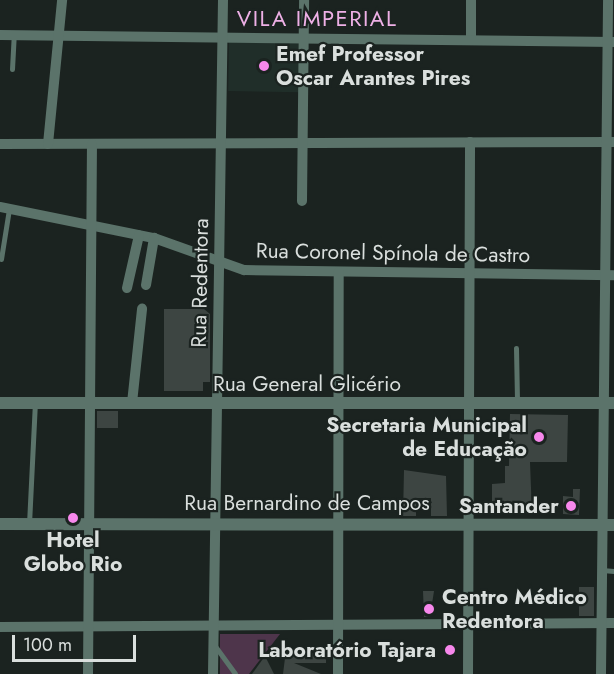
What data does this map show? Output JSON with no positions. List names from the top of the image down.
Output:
{
  "streets": {
    "street": [
      "Rua Coronel Spínola de Castro",
      "Rua Redentora",
      "Rua General Glicério",
      "Rua Bernardino de Campos"
    ]
  },
  "crossings": [
    ["Rua Coronel Spínola de Castro", "Rua Redentora"],
    ["Rua Redentora", "Rua General Glicério"],
    ["Rua Redentora", "Rua Bernardino de Campos"]
  ],
  "districts": ["VILA IMPERIAL"],
  "places": [
    "Emef Professor Oscar Arantes Pires",
    "Secretaria Municipal de Educação",
    "Santander",
    "Hotel Globo Rio",
    "Centro Médico Redentora",
    "Laboratório Tajara"
  ],
  "scale_bar": "100 m"
}
